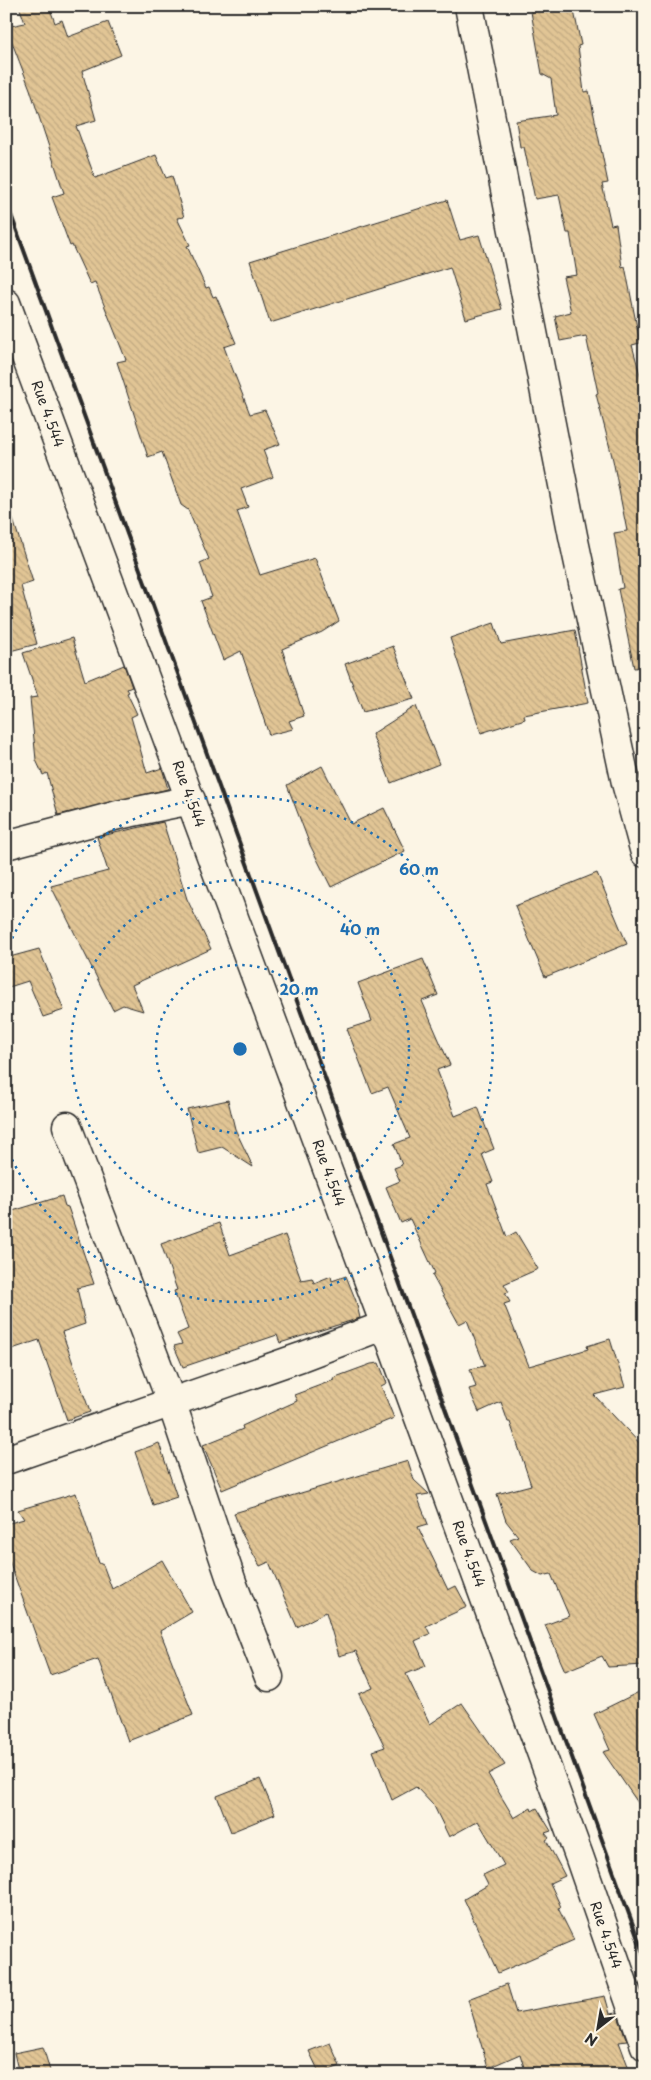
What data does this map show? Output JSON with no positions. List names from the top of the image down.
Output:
{
  "streets": {
    "street": ["Rue 4.544"]
  },
  "north": "bottom left",
  "rings": ["60 m", "40 m", "20 m"]
}
